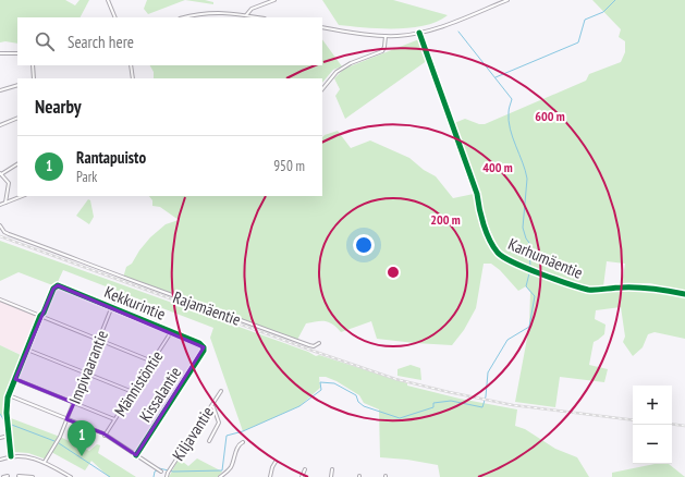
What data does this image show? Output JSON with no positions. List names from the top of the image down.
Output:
{
  "streets": {
    "street": [
      "Karhumäentie",
      "Kekkurintie",
      "Rajamäentie",
      "Impivaarantie",
      "Männistöntie",
      "Kissalantie",
      "Kiljavantie"
    ]
  },
  "crossings": [
    ["Kekkurintie", "Impivaarantie"],
    ["Kekkurintie", "Männistöntie"],
    ["Kekkurintie", "Kissalantie"]
  ],
  "page": {
    "search": "Search here",
    "heading": "Nearby",
    "list": [
      {
        "mark": "1",
        "name": "Rantapuisto",
        "note": "Park",
        "value": "950 m"
      }
    ],
    "map_buttons": ["+", "−"],
    "pins": "1"
  },
  "rings": ["600 m", "400 m", "200 m"]
}
